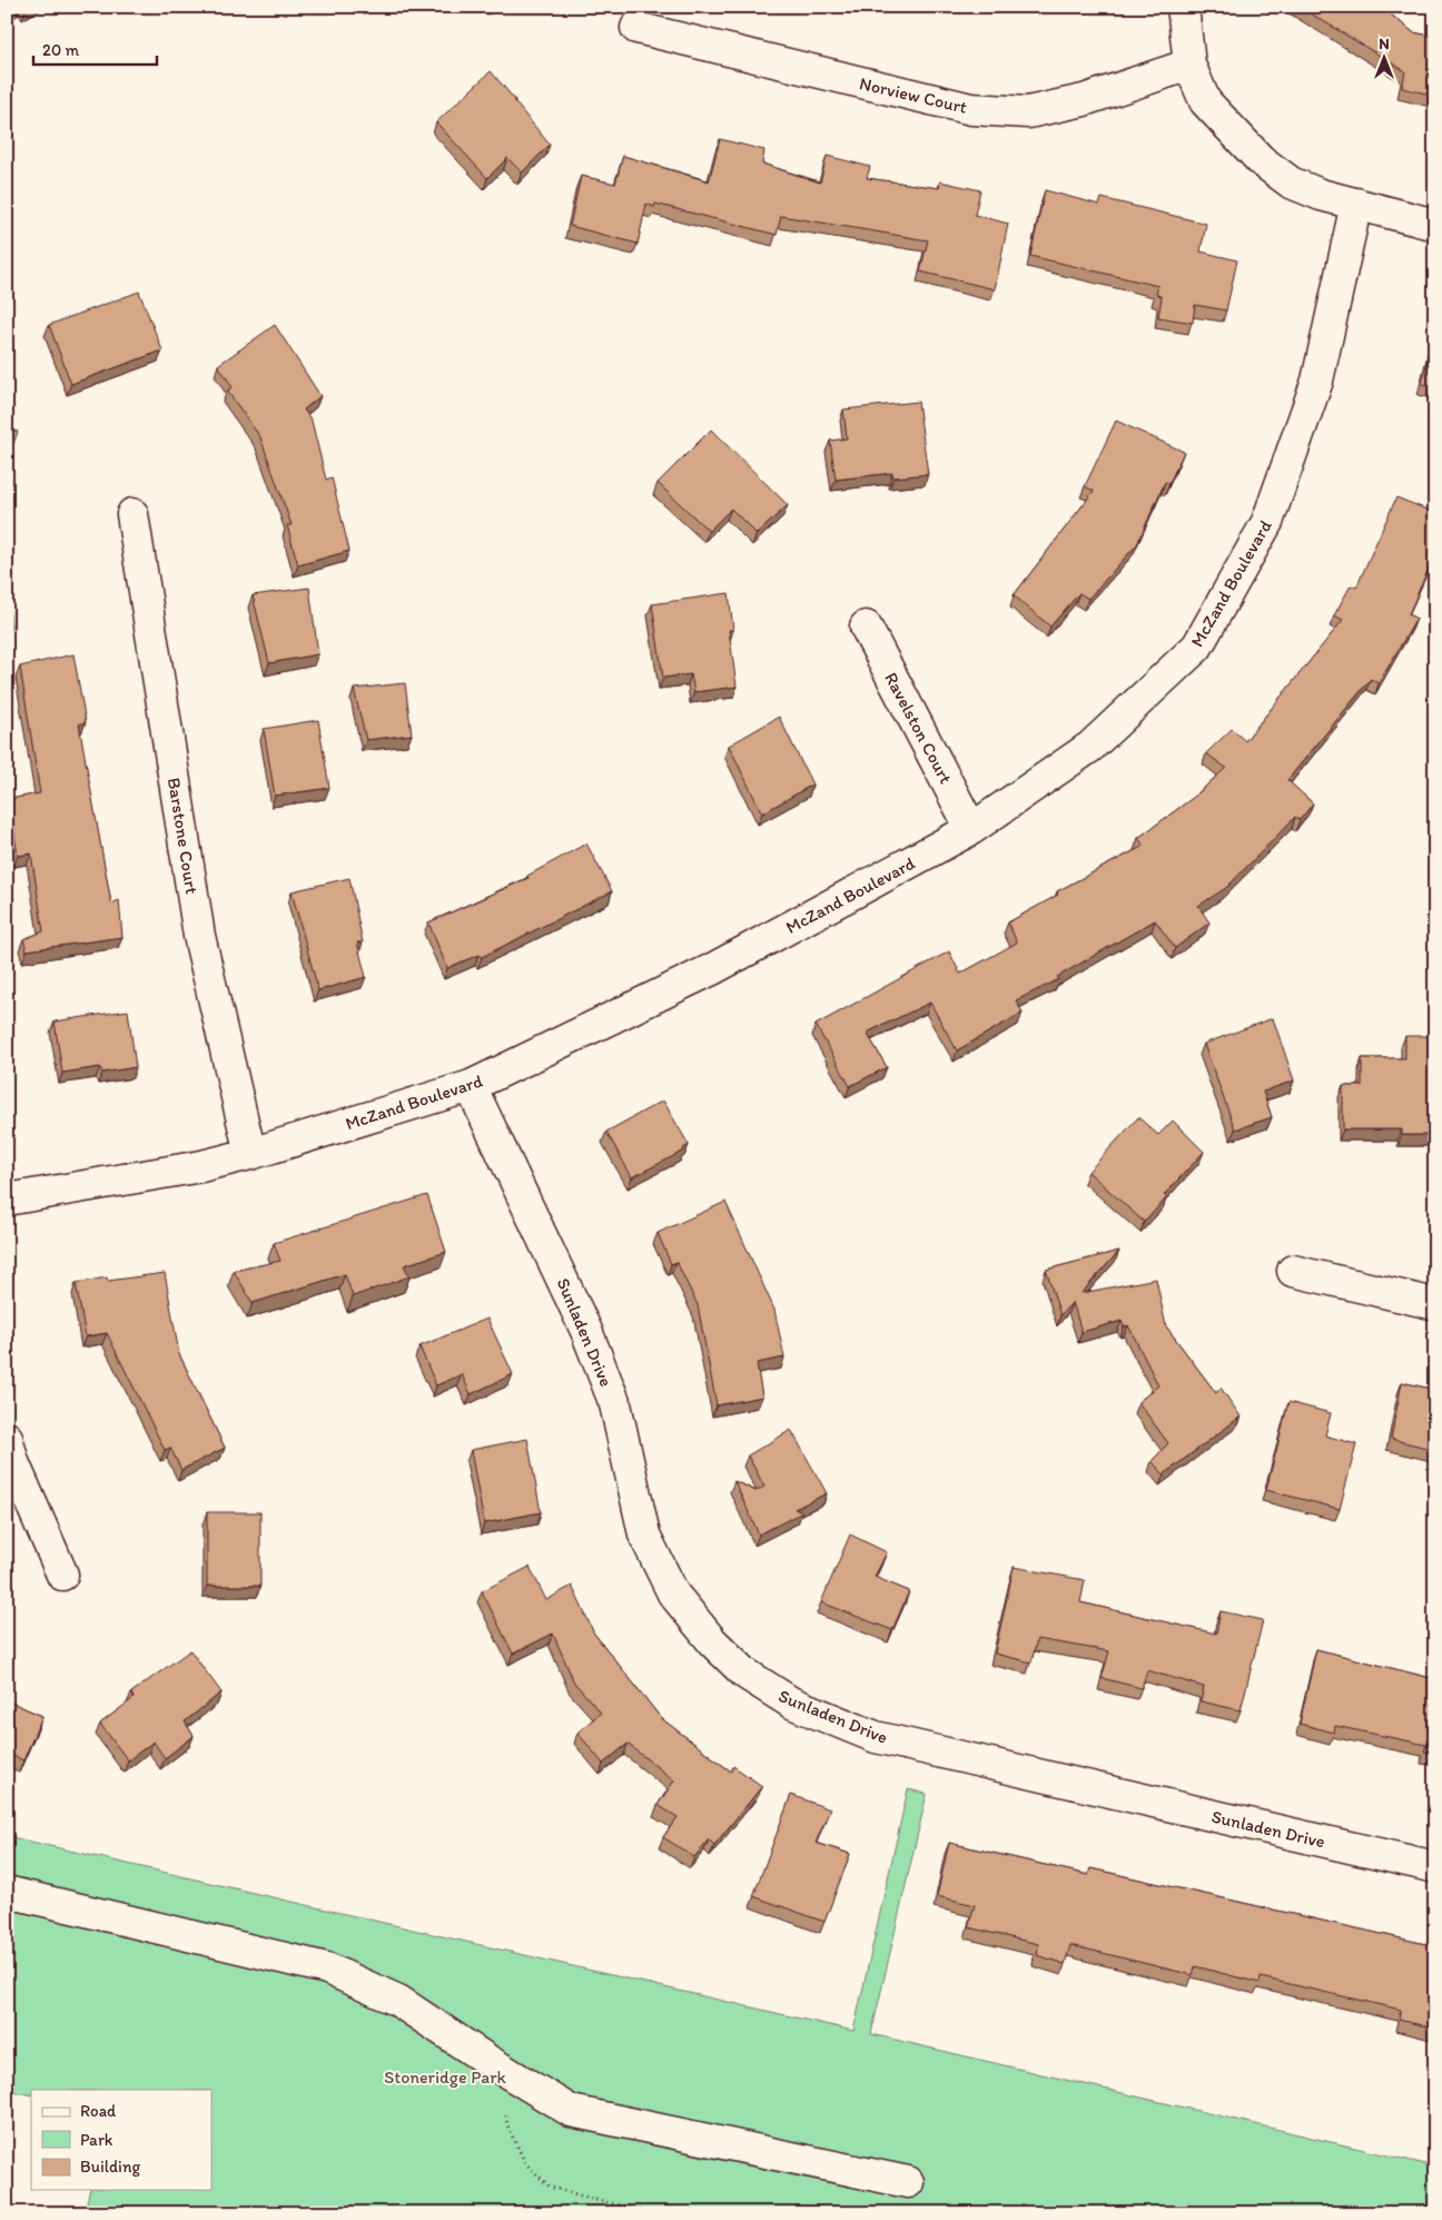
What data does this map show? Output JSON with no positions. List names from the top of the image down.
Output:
{
  "streets": {
    "street": [
      "Norview Court",
      "McZand Boulevard",
      "Ravelston Court",
      "Barstone Court",
      "Sunladen Drive"
    ]
  },
  "crossings": [
    ["McZand Boulevard", "Ravelston Court"],
    ["McZand Boulevard", "Barstone Court"],
    ["McZand Boulevard", "Sunladen Drive"]
  ],
  "parks": ["Stoneridge Park"],
  "legend": ["Road", "Park", "Building"],
  "scale_bar": "20 m",
  "north": "top"
}
